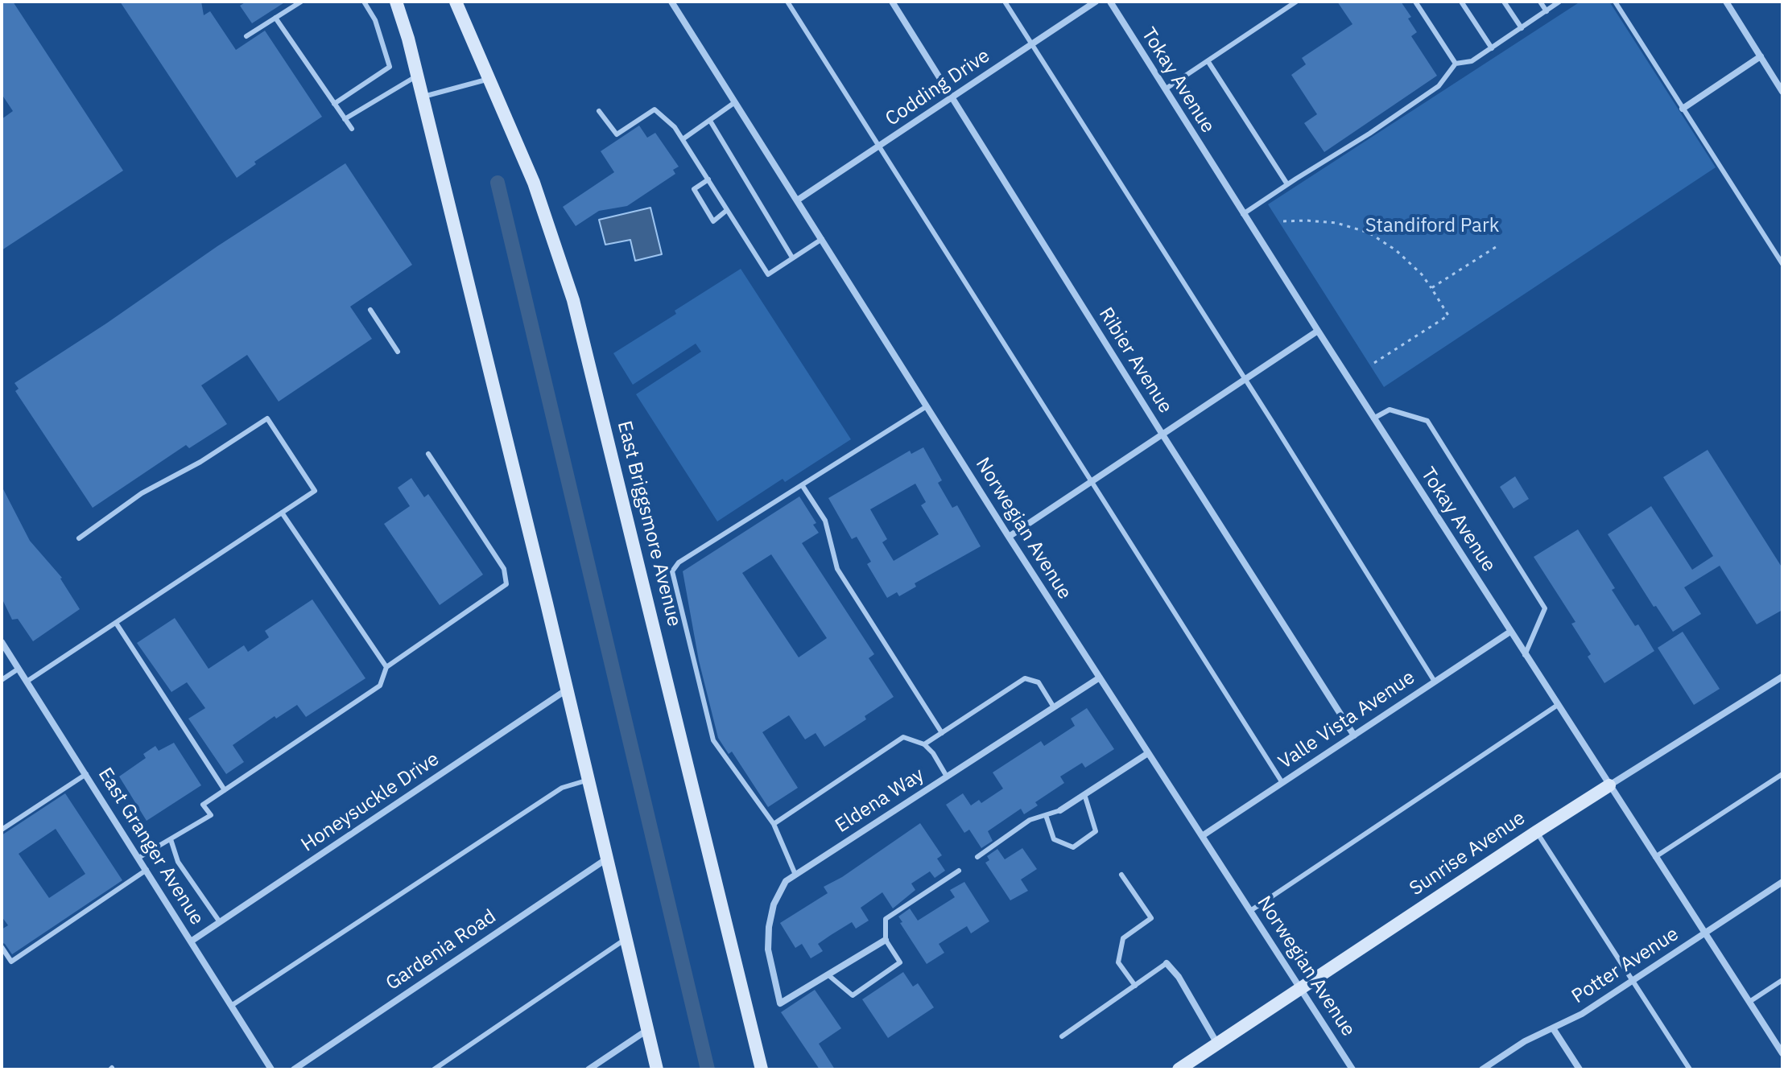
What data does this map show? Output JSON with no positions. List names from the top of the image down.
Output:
{
  "streets": {
    "main road": ["East Briggsmore Avenue", "Sunrise Avenue"],
    "street": [
      "Tokay Avenue",
      "Codding Drive",
      "Ribier Avenue",
      "Norwegian Avenue",
      "Valle Vista Avenue",
      "Eldena Way",
      "Honeysuckle Drive",
      "East Granger Avenue",
      "Gardenia Road",
      "Potter Avenue"
    ]
  },
  "crossings": [
    ["Tokay Avenue", "Valle Vista Avenue"],
    ["Tokay Avenue", "Sunrise Avenue"],
    ["Tokay Avenue", "Potter Avenue"],
    ["Codding Drive", "Ribier Avenue"],
    ["Codding Drive", "Norwegian Avenue"],
    ["Ribier Avenue", "Valle Vista Avenue"],
    ["Norwegian Avenue", "Valle Vista Avenue"],
    ["Norwegian Avenue", "Eldena Way"],
    ["Norwegian Avenue", "Sunrise Avenue"],
    ["Honeysuckle Drive", "East Granger Avenue"]
  ],
  "parks": ["Standiford Park"]
}
